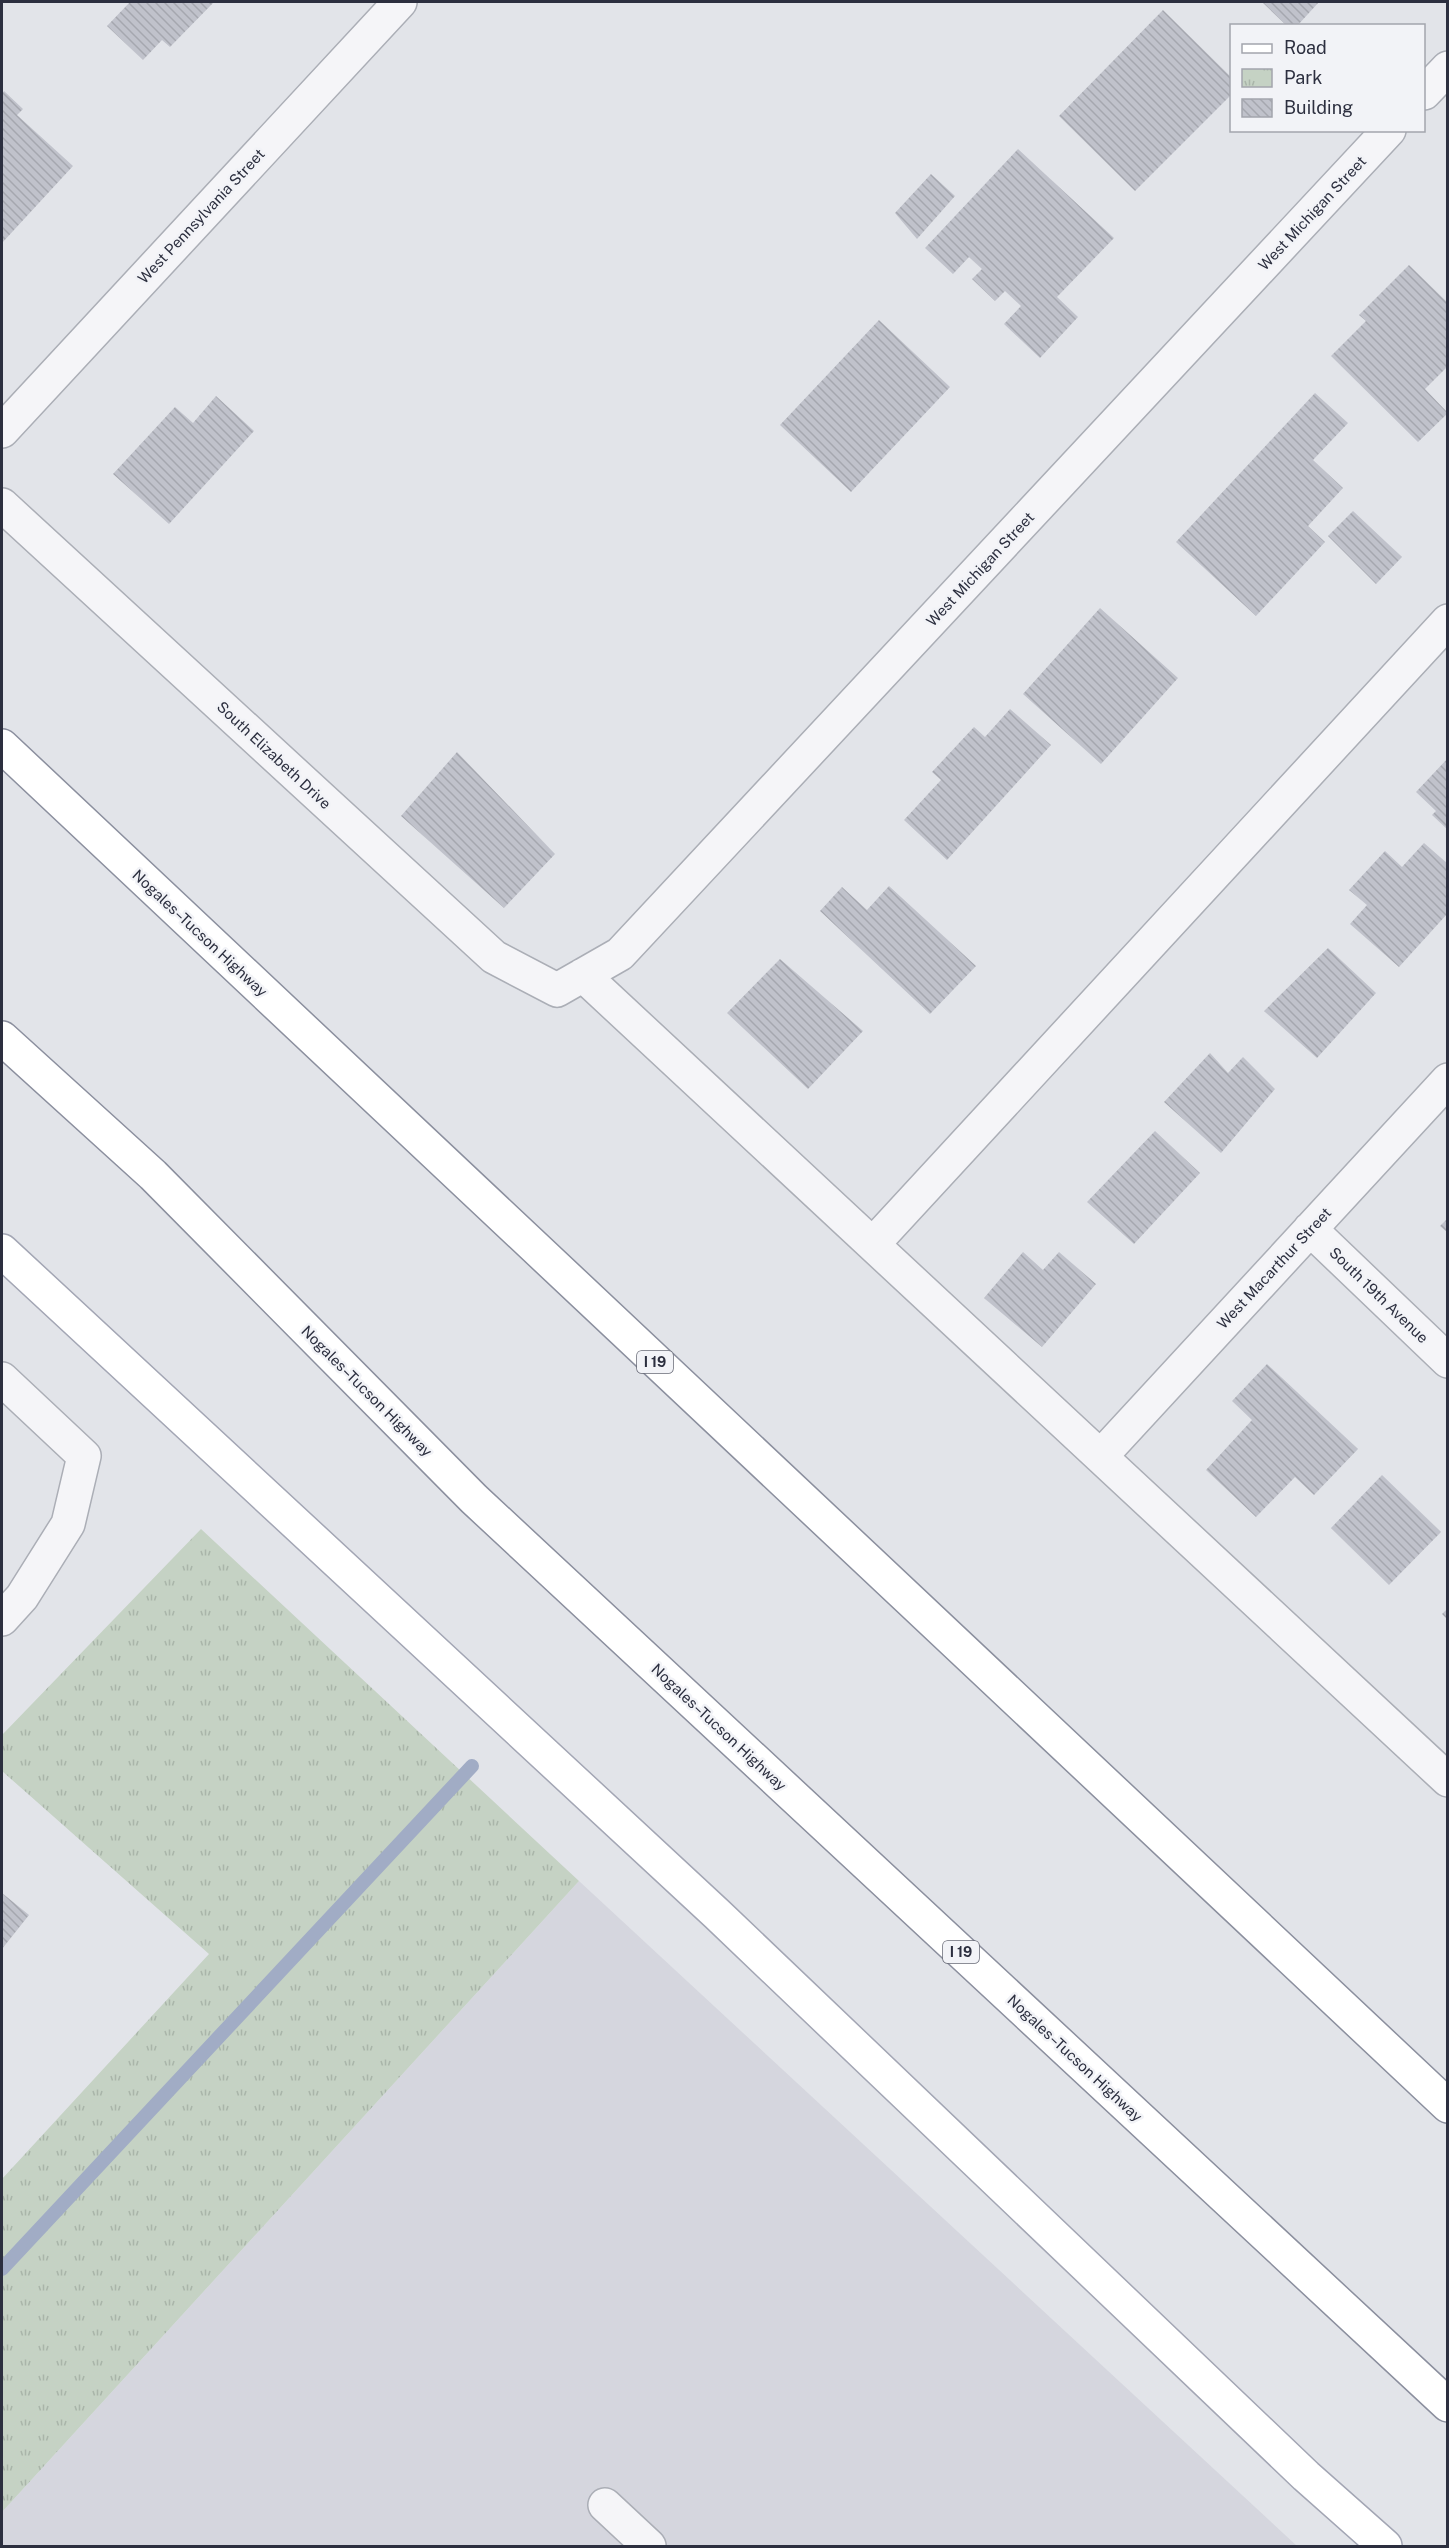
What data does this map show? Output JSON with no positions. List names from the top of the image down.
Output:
{
  "streets": {
    "main road": ["Nogales–Tucson Highway", "I 19"],
    "street": [
      "West Michigan Street",
      "West Pennsylvania Street",
      "South Elizabeth Drive",
      "West Macarthur Street",
      "South 19th Avenue"
    ]
  },
  "crossings": [
    ["West Michigan Street", "South Elizabeth Drive"],
    ["South Elizabeth Drive", "West Macarthur Street"],
    ["West Macarthur Street", "South 19th Avenue"]
  ],
  "legend": ["Road", "Park", "Building"]
}
